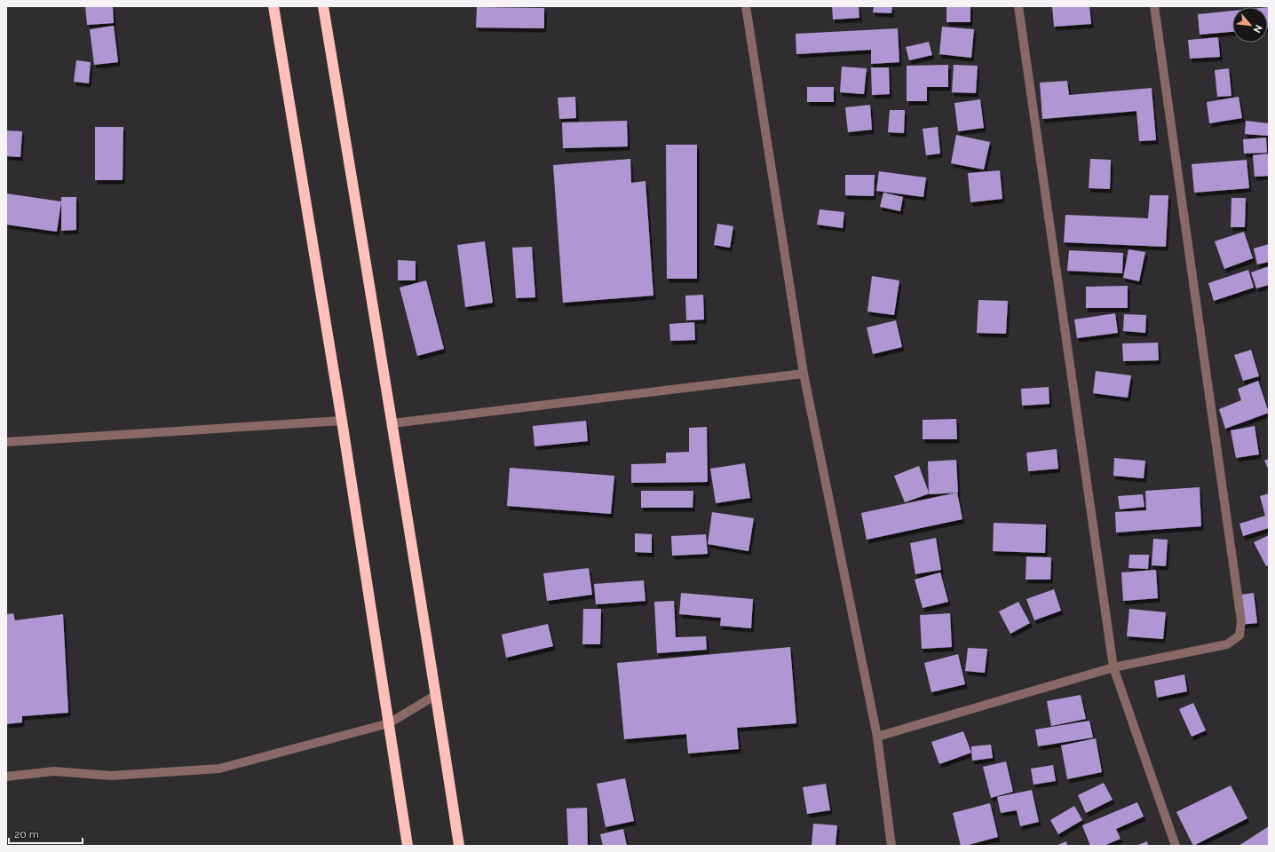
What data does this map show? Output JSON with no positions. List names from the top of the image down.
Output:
{
  "scale_bar": "20 m",
  "north": "bottom right"
}
